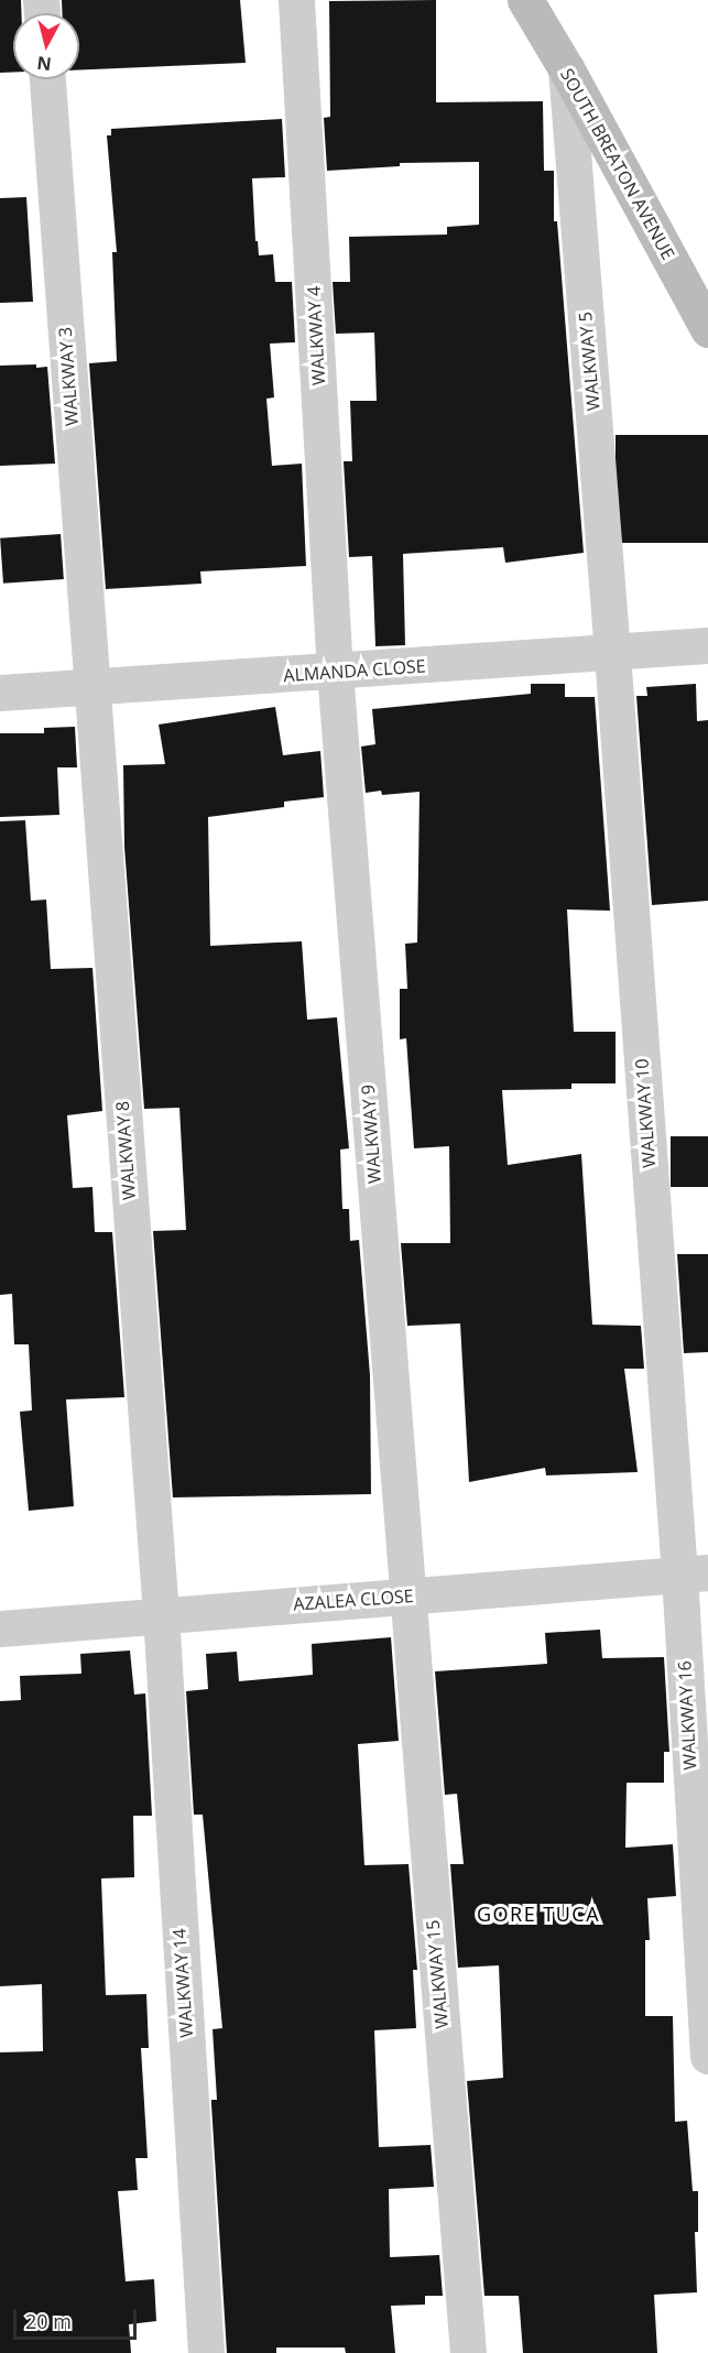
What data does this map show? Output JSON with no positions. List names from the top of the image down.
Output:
{
  "streets": {
    "street": [
      "SOUTH BREATON AVENUE",
      "WALKWAY 4",
      "WALKWAY 5",
      "WALKWAY 3",
      "ALMANDA CLOSE",
      "WALKWAY 10",
      "WALKWAY 9",
      "WALKWAY 8",
      "AZALEA CLOSE",
      "WALKWAY 16",
      "WALKWAY 15",
      "WALKWAY 14"
    ]
  },
  "crossings": [
    ["SOUTH BREATON AVENUE", "WALKWAY 5"],
    ["WALKWAY 4", "ALMANDA CLOSE"],
    ["WALKWAY 4", "WALKWAY 9"],
    ["WALKWAY 5", "ALMANDA CLOSE"],
    ["WALKWAY 5", "WALKWAY 10"],
    ["WALKWAY 3", "ALMANDA CLOSE"],
    ["WALKWAY 3", "WALKWAY 8"],
    ["ALMANDA CLOSE", "WALKWAY 10"],
    ["ALMANDA CLOSE", "WALKWAY 9"],
    ["ALMANDA CLOSE", "WALKWAY 8"],
    ["WALKWAY 10", "AZALEA CLOSE"],
    ["WALKWAY 10", "WALKWAY 16"],
    ["WALKWAY 9", "AZALEA CLOSE"],
    ["WALKWAY 9", "WALKWAY 15"],
    ["WALKWAY 8", "AZALEA CLOSE"],
    ["WALKWAY 8", "WALKWAY 14"],
    ["AZALEA CLOSE", "WALKWAY 16"],
    ["AZALEA CLOSE", "WALKWAY 15"],
    ["AZALEA CLOSE", "WALKWAY 14"]
  ],
  "districts": ["GORE TUCA"],
  "scale_bar": "20 m",
  "north": "bottom"
}
